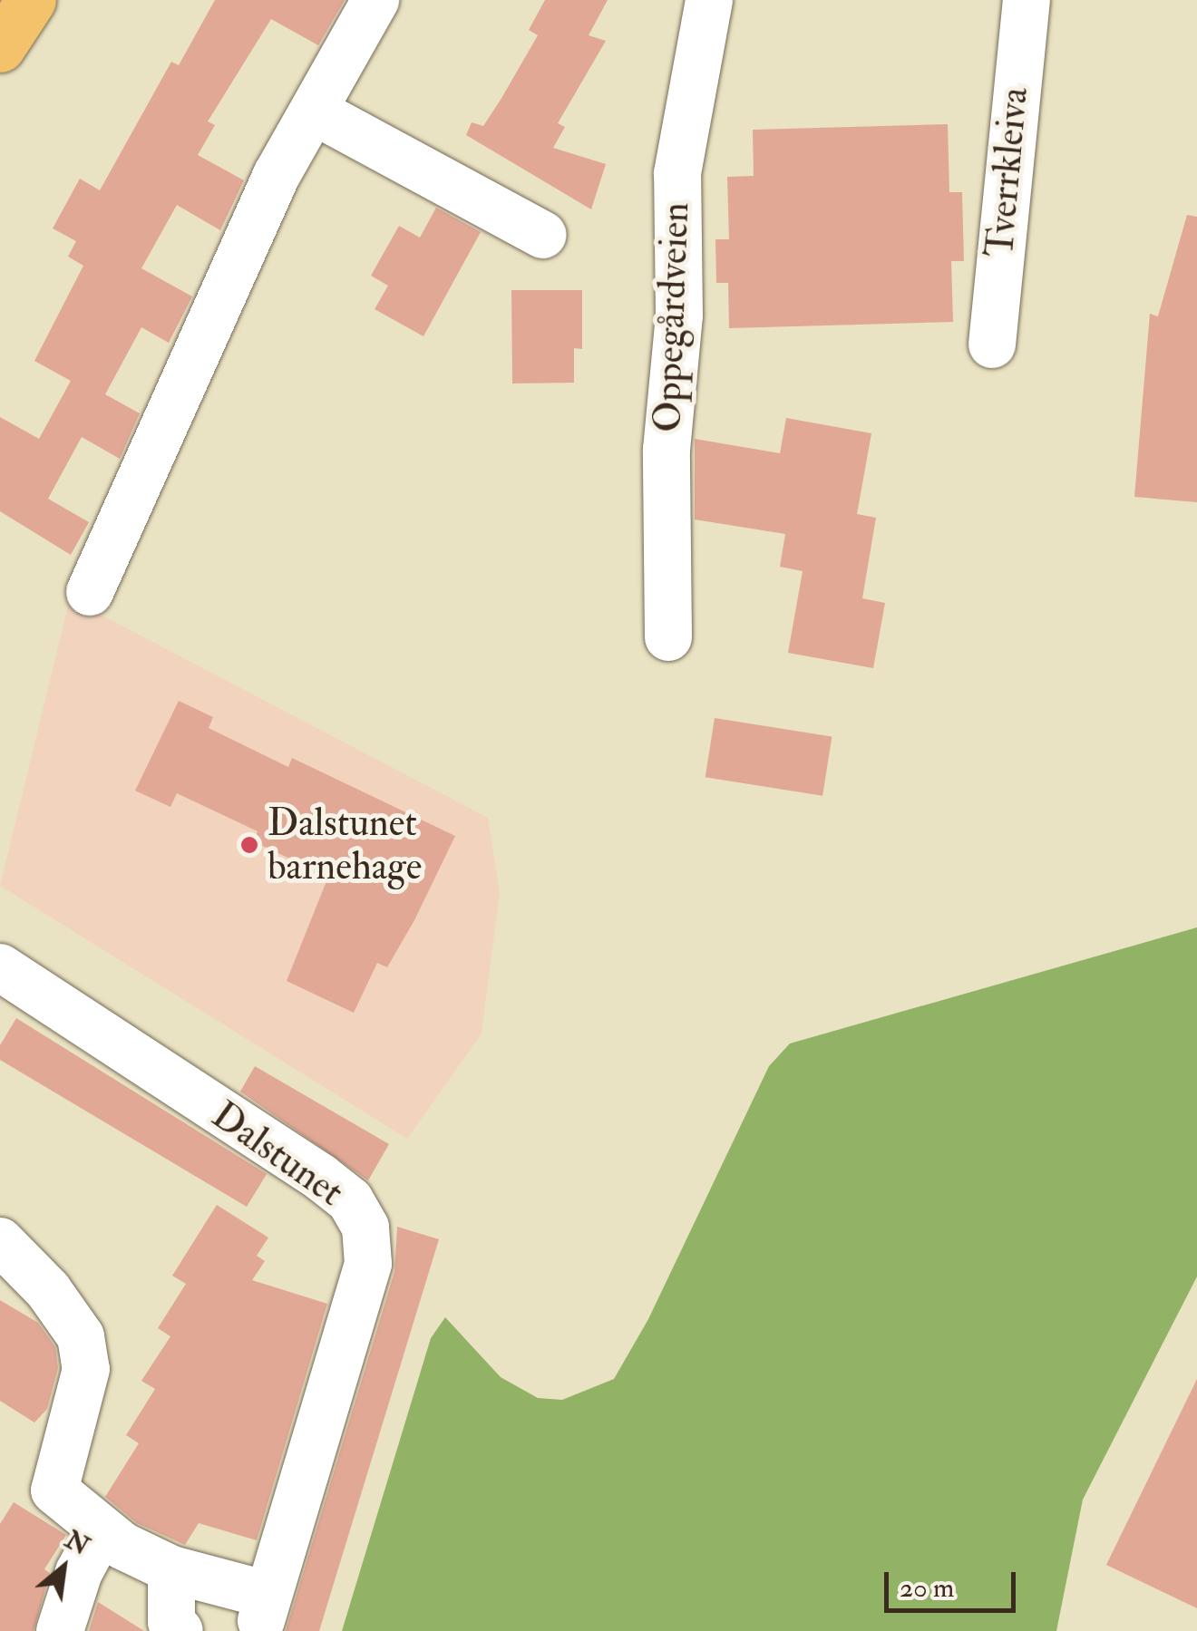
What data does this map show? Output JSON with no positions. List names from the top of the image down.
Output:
{
  "streets": {
    "street": ["Tverrkleiva", "Oppegårdveien", "Dalstunet"]
  },
  "places": ["Dalstunet barnehage"],
  "scale_bar": "20 m",
  "north": "top right"
}
